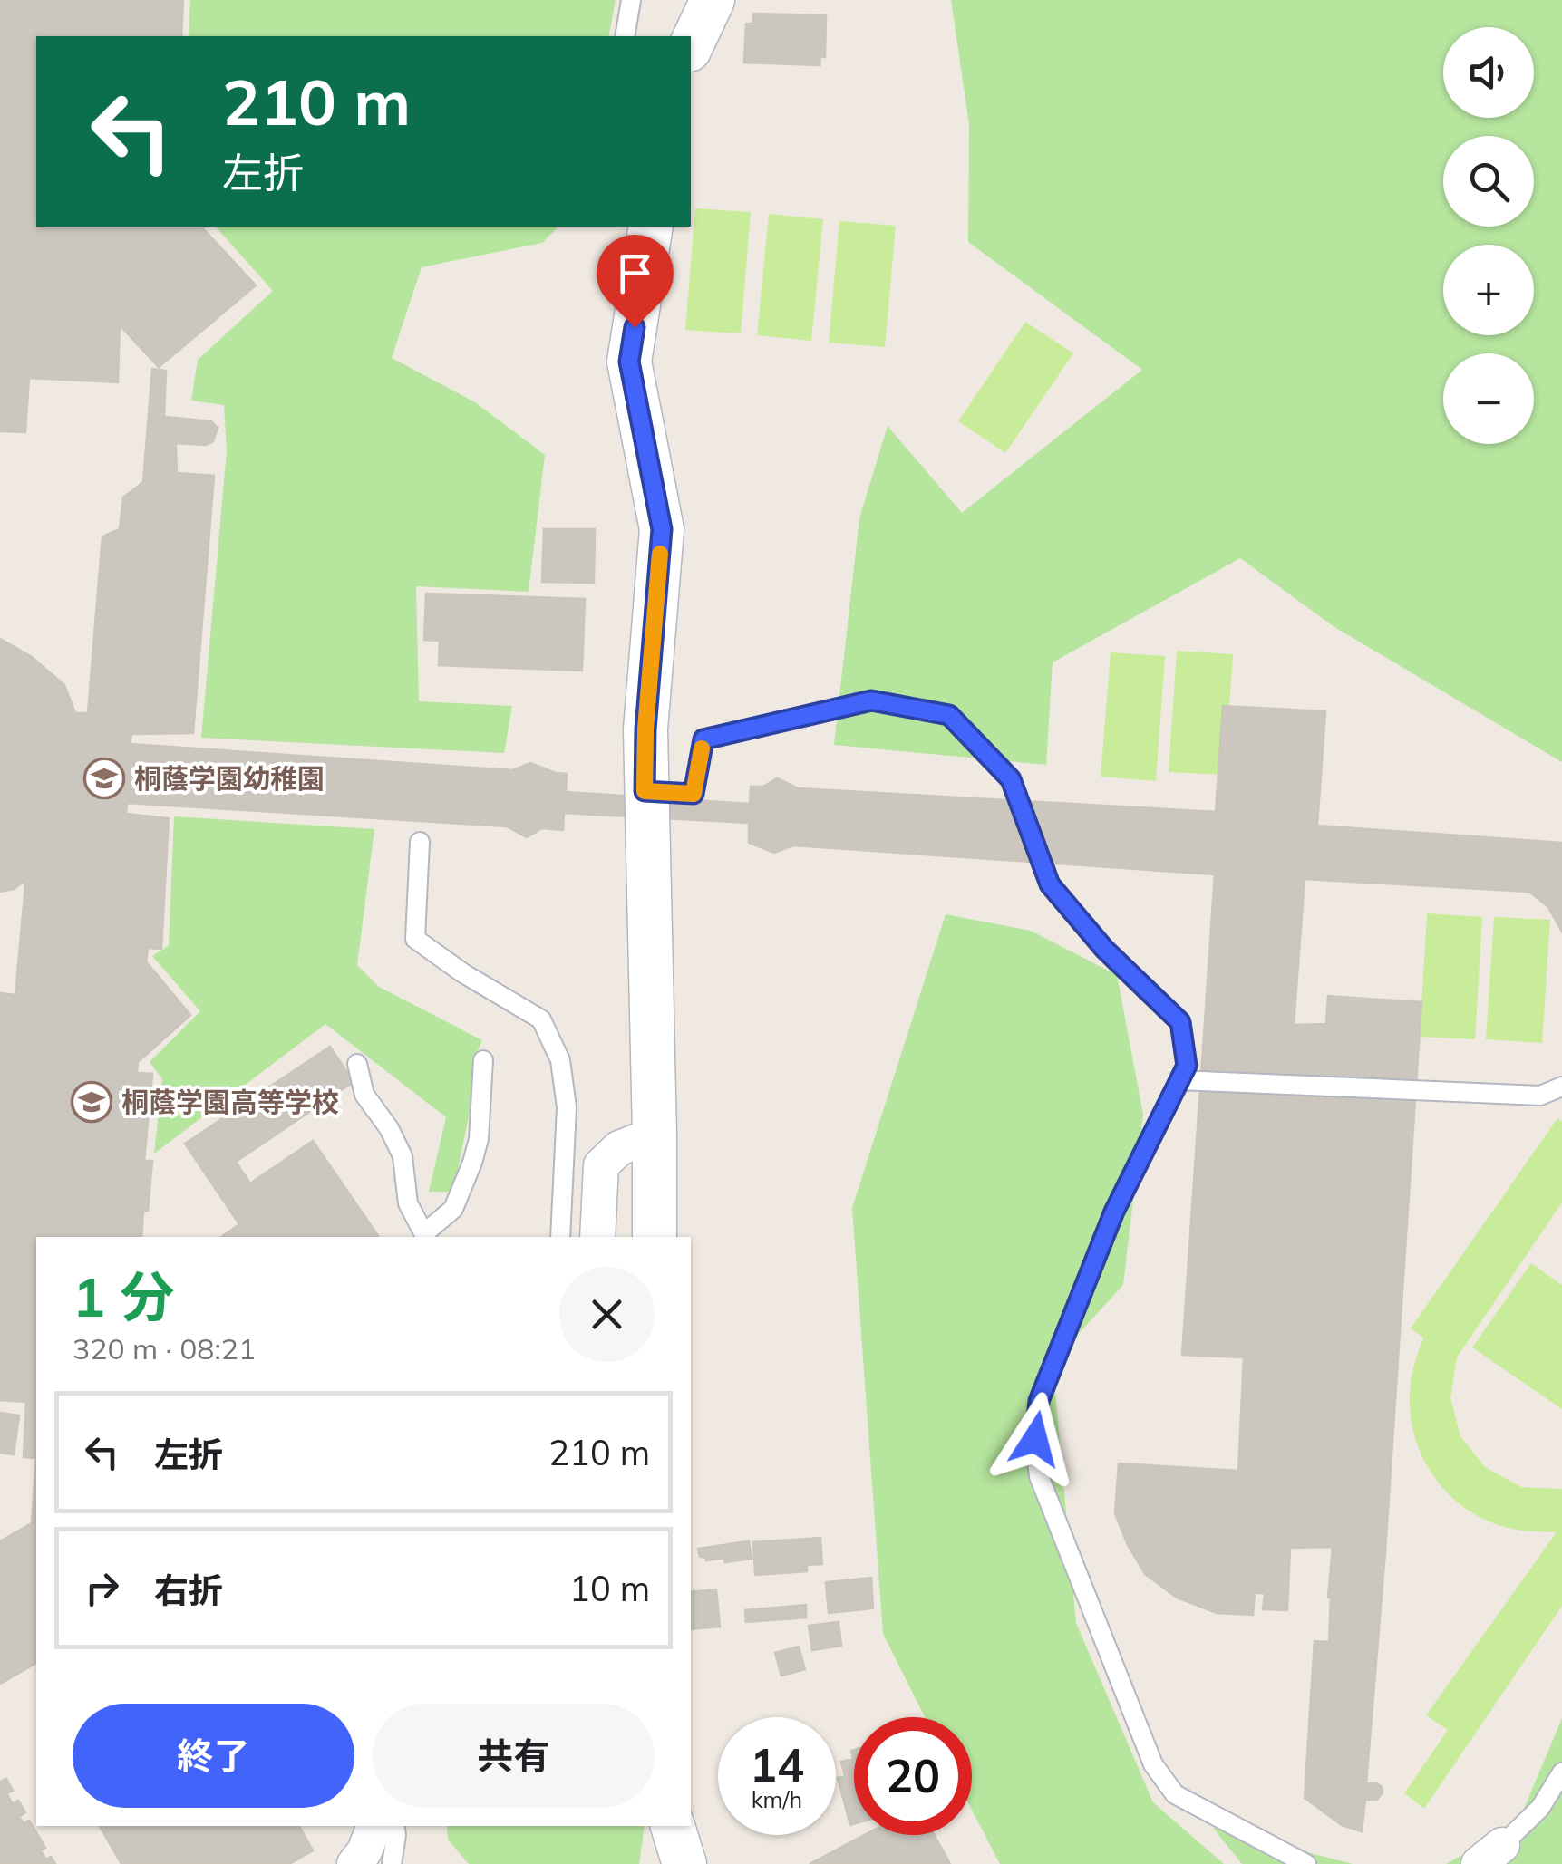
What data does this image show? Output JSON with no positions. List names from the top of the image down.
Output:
{
  "places": {
    "school or university": ["桐蔭学園幼稚園", "桐蔭学園高等学校"]
  },
  "page": {
    "map_buttons": ["+", "−"],
    "turn": ["210 m", "左折"],
    "heading": ["1 分", "320 m · 08:21"],
    "list": [
      {
        "name": "左折",
        "value": "210 m"
      },
      {
        "name": "右折",
        "value": "10 m"
      }
    ],
    "buttons": ["終了", "共有"],
    "speed": "14 km/h",
    "limit": "20"
  }
}
